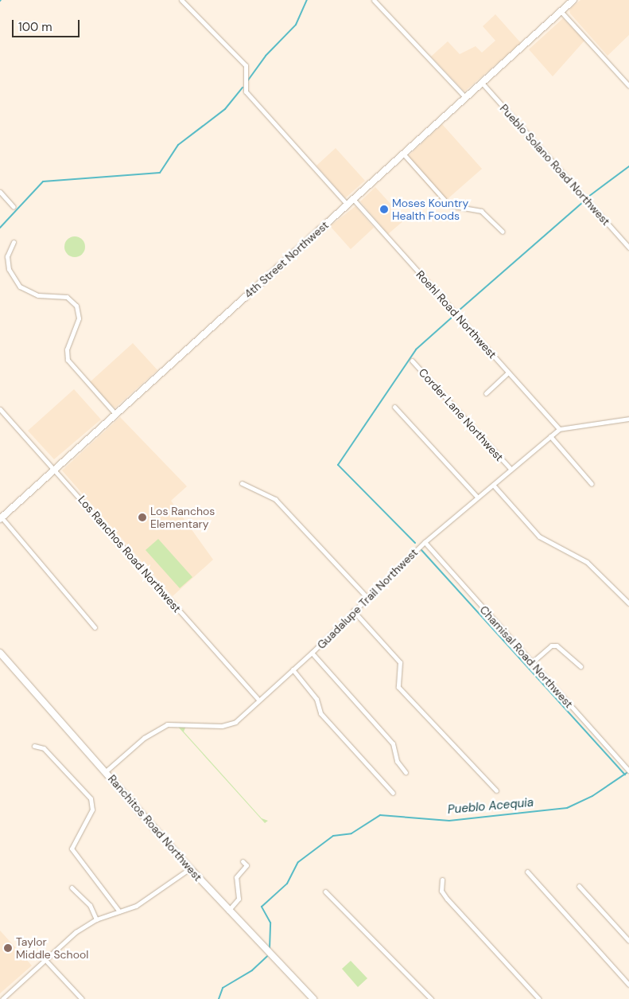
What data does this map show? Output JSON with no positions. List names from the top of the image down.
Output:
{
  "streets": {
    "main road": ["4th Street Northwest", "Ranchitos Road Northwest"],
    "street": [
      "Pueblo Solano Road Northwest",
      "Roehl Road Northwest",
      "Corder Lane Northwest",
      "Los Ranchos Road Northwest",
      "Guadalupe Trail Northwest",
      "Chamisal Road Northwest"
    ]
  },
  "crossings": [
    ["Pueblo Solano Road Northwest", "4th Street Northwest"],
    ["4th Street Northwest", "Roehl Road Northwest"],
    ["4th Street Northwest", "Los Ranchos Road Northwest"],
    ["Roehl Road Northwest", "Guadalupe Trail Northwest"],
    ["Corder Lane Northwest", "Guadalupe Trail Northwest"],
    ["Los Ranchos Road Northwest", "Guadalupe Trail Northwest"],
    ["Guadalupe Trail Northwest", "Chamisal Road Northwest"],
    ["Guadalupe Trail Northwest", "Ranchitos Road Northwest"]
  ],
  "water": ["Pueblo Acequia"],
  "places": ["Moses Kountry Health Foods", "Los Ranchos Elementary", "Taylor Middle School"],
  "scale_bar": "100 m"
}
